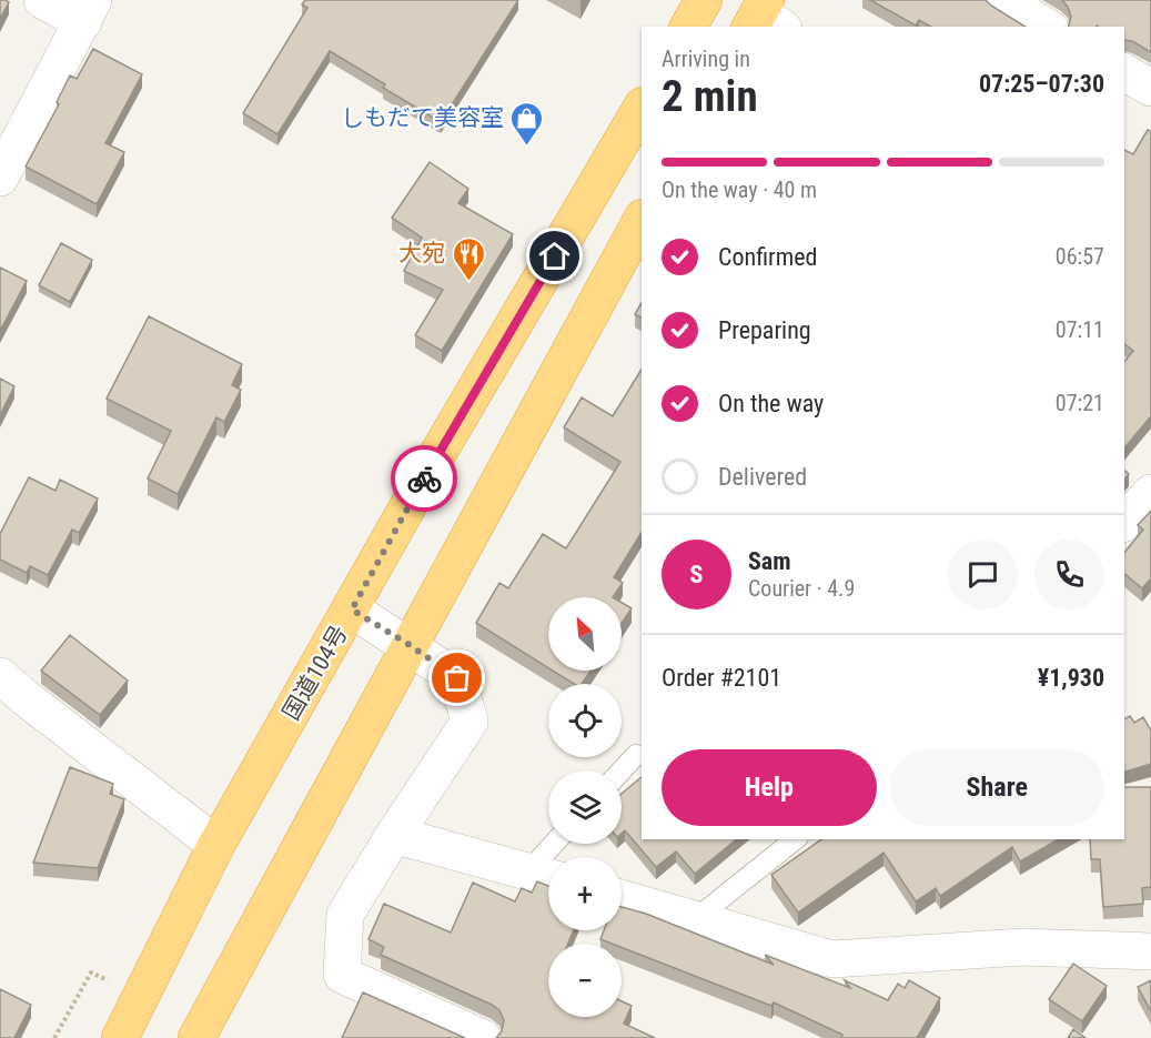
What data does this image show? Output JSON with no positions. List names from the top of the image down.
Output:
{
  "streets": {
    "highway": ["国道104号"]
  },
  "places": {
    "shop": ["しもだて美容室"],
    "restaurant": ["大宛"]
  },
  "north": "top left",
  "page": {
    "heading": ["2 min", "Arriving in", "07:25–07:30"],
    "panel": [
      "Sam",
      "Courier · 4.9",
      "Order #2101",
      "¥1,930"
    ],
    "bar": "On the way · 40 m",
    "list": [
      ["Confirmed", "06:57"],
      ["Preparing", "07:11"],
      ["On the way", "07:21"],
      "Delivered"
    ],
    "round": "S",
    "map_buttons": ["+", "−"],
    "buttons": ["Help", "Share"]
  }
}
